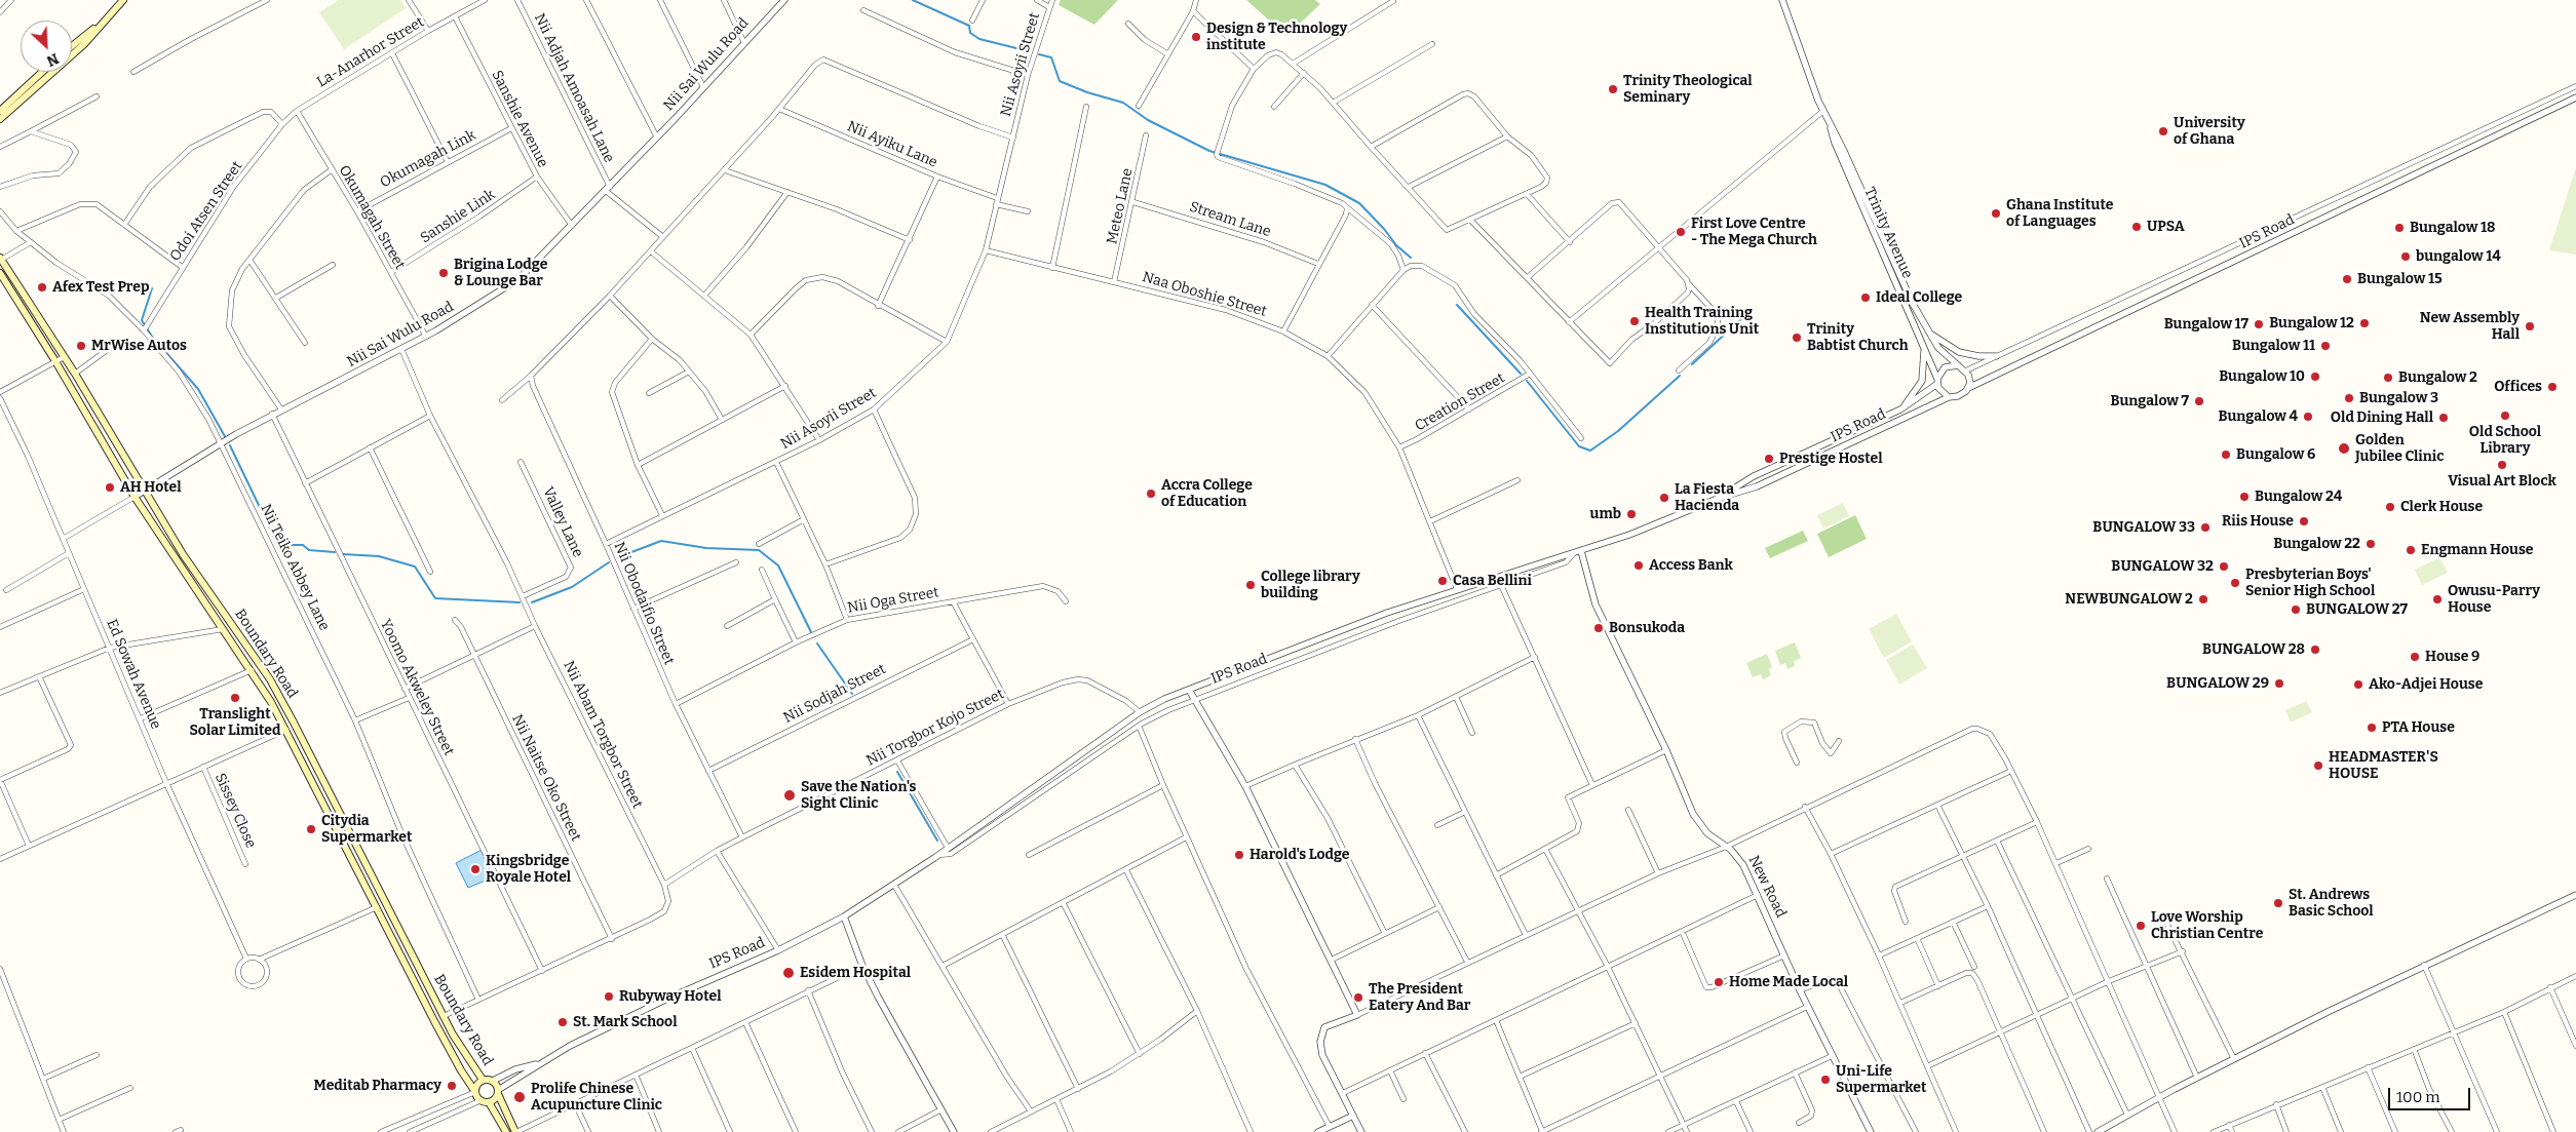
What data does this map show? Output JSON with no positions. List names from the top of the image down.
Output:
{
  "streets": {
    "main road": ["Boundary Road"],
    "street": [
      "La-Anarhor Street",
      "Nii Sai Wulu Road",
      "Nii Asoyii Street",
      "Nii Adjah Amoasah Lane",
      "Sanshie Avenue",
      "Nii Ayiku Lane",
      "Okumagah Link",
      "Meteo Lane",
      "Odoi Atsen Street",
      "Sanshie Link",
      "Okumagah Street",
      "Stream Lane",
      "IPS Road",
      "Trinity Avenue",
      "Naa Oboshie Street",
      "Creation Street",
      "Valley Lane",
      "Nii Teiko Abbey Lane",
      "Nii Oga Street",
      "Nii Obodaifio Street",
      "Ed Sowah Avenue",
      "Yoomo Akweley Street",
      "Nii Sodjah Street",
      "Nii Torgbor Kojo Street",
      "Nii Abam Torgbor Street",
      "Nii Naitse Oko Street",
      "Sissey Close",
      "New Road"
    ]
  },
  "crossings": [
    ["La-Anarhor Street", "Sanshie Avenue"],
    ["La-Anarhor Street", "Odoi Atsen Street"],
    ["La-Anarhor Street", "Okumagah Street"],
    ["Nii Sai Wulu Road", "Nii Adjah Amoasah Lane"],
    ["Nii Sai Wulu Road", "Sanshie Avenue"],
    ["Nii Sai Wulu Road", "Okumagah Street"],
    ["Nii Sai Wulu Road", "Nii Teiko Abbey Lane"],
    ["Nii Sai Wulu Road", "Boundary Road"],
    ["Nii Sai Wulu Road", "Yoomo Akweley Street"],
    ["Nii Sai Wulu Road", "Nii Abam Torgbor Street"],
    ["Nii Asoyii Street", "Nii Ayiku Lane"],
    ["Nii Asoyii Street", "Naa Oboshie Street"],
    ["Nii Asoyii Street", "Nii Obodaifio Street"],
    ["Sanshie Avenue", "Okumagah Link"],
    ["Sanshie Avenue", "Sanshie Link"],
    ["Okumagah Link", "Okumagah Street"],
    ["Meteo Lane", "Stream Lane"],
    ["Meteo Lane", "Naa Oboshie Street"],
    ["Odoi Atsen Street", "Okumagah Street"],
    ["Odoi Atsen Street", "Nii Teiko Abbey Lane"],
    ["Sanshie Link", "Okumagah Street"],
    ["IPS Road", "Trinity Avenue"],
    ["IPS Road", "Naa Oboshie Street"],
    ["IPS Road", "Boundary Road"],
    ["IPS Road", "Nii Torgbor Kojo Street"],
    ["IPS Road", "New Road"],
    ["Naa Oboshie Street", "Creation Street"],
    ["Valley Lane", "Nii Abam Torgbor Street"],
    ["Nii Teiko Abbey Lane", "Nii Abam Torgbor Street"],
    ["Nii Oga Street", "Nii Obodaifio Street"],
    ["Nii Obodaifio Street", "Nii Sodjah Street"],
    ["Nii Obodaifio Street", "Nii Torgbor Kojo Street"],
    ["Boundary Road", "Nii Abam Torgbor Street"],
    ["Yoomo Akweley Street", "Nii Abam Torgbor Street"],
    ["Nii Torgbor Kojo Street", "Nii Abam Torgbor Street"],
    ["Nii Abam Torgbor Street", "Nii Naitse Oko Street"]
  ],
  "places": [
    "Design & Technology institute",
    "Trinity Theological Seminary",
    "University of Ghana",
    "Ghana Institute of Languages",
    "UPSA",
    "Bungalow 18",
    "First Love Centre - The Mega Church",
    "bungalow 14",
    "Brigina Lodge & Lounge Bar",
    "Bungalow 15",
    "Afex Test Prep",
    "Ideal College",
    "Health Training Institutions Unit",
    "Bungalow 12",
    "Bungalow 17",
    "New Assembly Hall",
    "Trinity Babtist Church",
    "MrWise Autos",
    "Bungalow 11",
    "Bungalow 10",
    "Bungalow 2",
    "Offices",
    "Bungalow 3",
    "Bungalow 7",
    "Old School Library",
    "Bungalow 4",
    "Old Dining Hall",
    "Golden Jubilee Clinic",
    "Bungalow 6",
    "Prestige Hostel",
    "Visual Art Block",
    "AH Hotel",
    "Accra College of Education",
    "Bungalow 24",
    "La Fiesta Hacienda",
    "Clerk House",
    "umb",
    "Riis House",
    "BUNGALOW 33",
    "Bungalow 22",
    "Engmann House",
    "Access Bank",
    "BUNGALOW 32",
    "Casa Bellini",
    "Presbyterian Boys' Senior High School",
    "College library building",
    "NEWBUNGALOW 2",
    "Owusu-Parry House",
    "BUNGALOW 27",
    "Bonsukoda",
    "BUNGALOW 28",
    "House 9",
    "BUNGALOW 29",
    "Ako-Adjei House",
    "Translight Solar Limited",
    "PTA House",
    "HEADMASTER'S HOUSE",
    "Save the Nation's Sight Clinic",
    "Citydia Supermarket",
    "Harold's Lodge",
    "Kingsbridge Royale Hotel",
    "St. Andrews Basic School",
    "Love Worship Christian Centre",
    "Esidem Hospital",
    "Home Made Local",
    "Rubyway Hotel",
    "The President Eatery And Bar",
    "St. Mark School",
    "Uni-Life Supermarket",
    "Meditab Pharmacy",
    "Prolife Chinese Acupuncture Clinic"
  ],
  "scale_bar": "100 m",
  "north": "bottom right"
}
